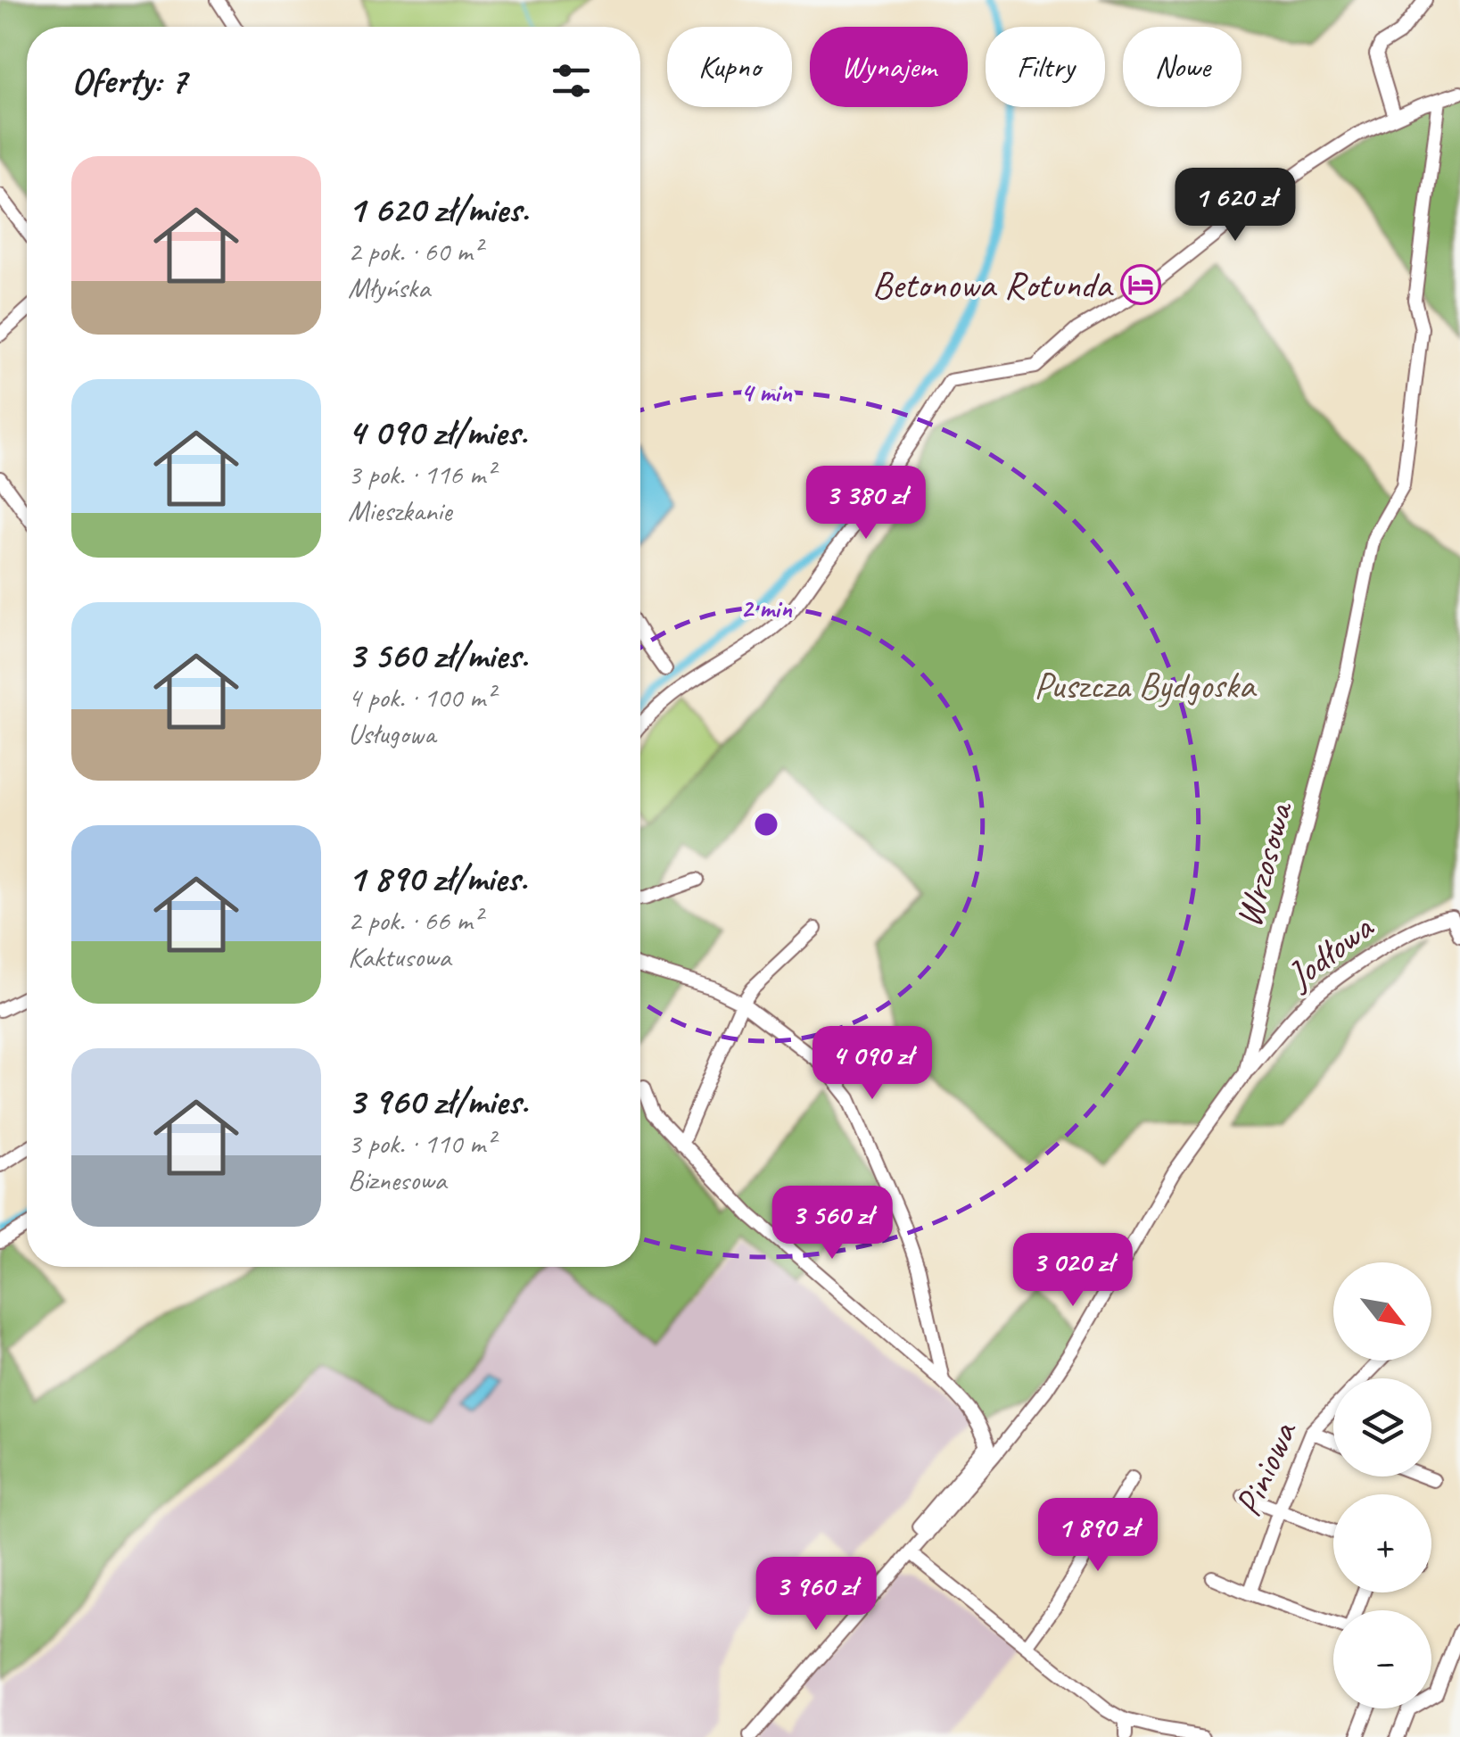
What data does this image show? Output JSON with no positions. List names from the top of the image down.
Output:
{
  "streets": {
    "street": ["Wrzosowa", "Jodłowa", "Piniowa"]
  },
  "crossings": [
    ["Wrzosowa", "Jodłowa"]
  ],
  "parks": ["Puszcza Bydgoska"],
  "places": {
    "hotel": ["Betonowa Rotunda"]
  },
  "north": "bottom right",
  "page": {
    "chip": [
      "Kupno",
      "Wynajem",
      "Filtry",
      "Nowe"
    ],
    "heading": "Oferty: 7",
    "list": [
      {
        "name": "1 620 zł/mies.",
        "note": "2 pok. · 60 m² · Młyńska"
      },
      {
        "name": "4 090 zł/mies.",
        "note": "3 pok. · 116 m² · Mieszkanie"
      },
      {
        "name": "3 560 zł/mies.",
        "note": "4 pok. · 100 m² · Usługowa"
      },
      {
        "name": "1 890 zł/mies.",
        "note": "2 pok. · 66 m² · Kaktusowa"
      },
      {
        "name": "3 960 zł/mies.",
        "note": "3 pok. · 110 m² · Biznesowa"
      }
    ],
    "price": [
      "1 620 zł",
      "3 380 zł",
      "4 090 zł",
      "3 560 zł",
      "3 020 zł",
      "1 890 zł",
      "3 960 zł"
    ],
    "map_buttons": ["+", "−"]
  },
  "rings": ["4 min", "2 min"]
}
